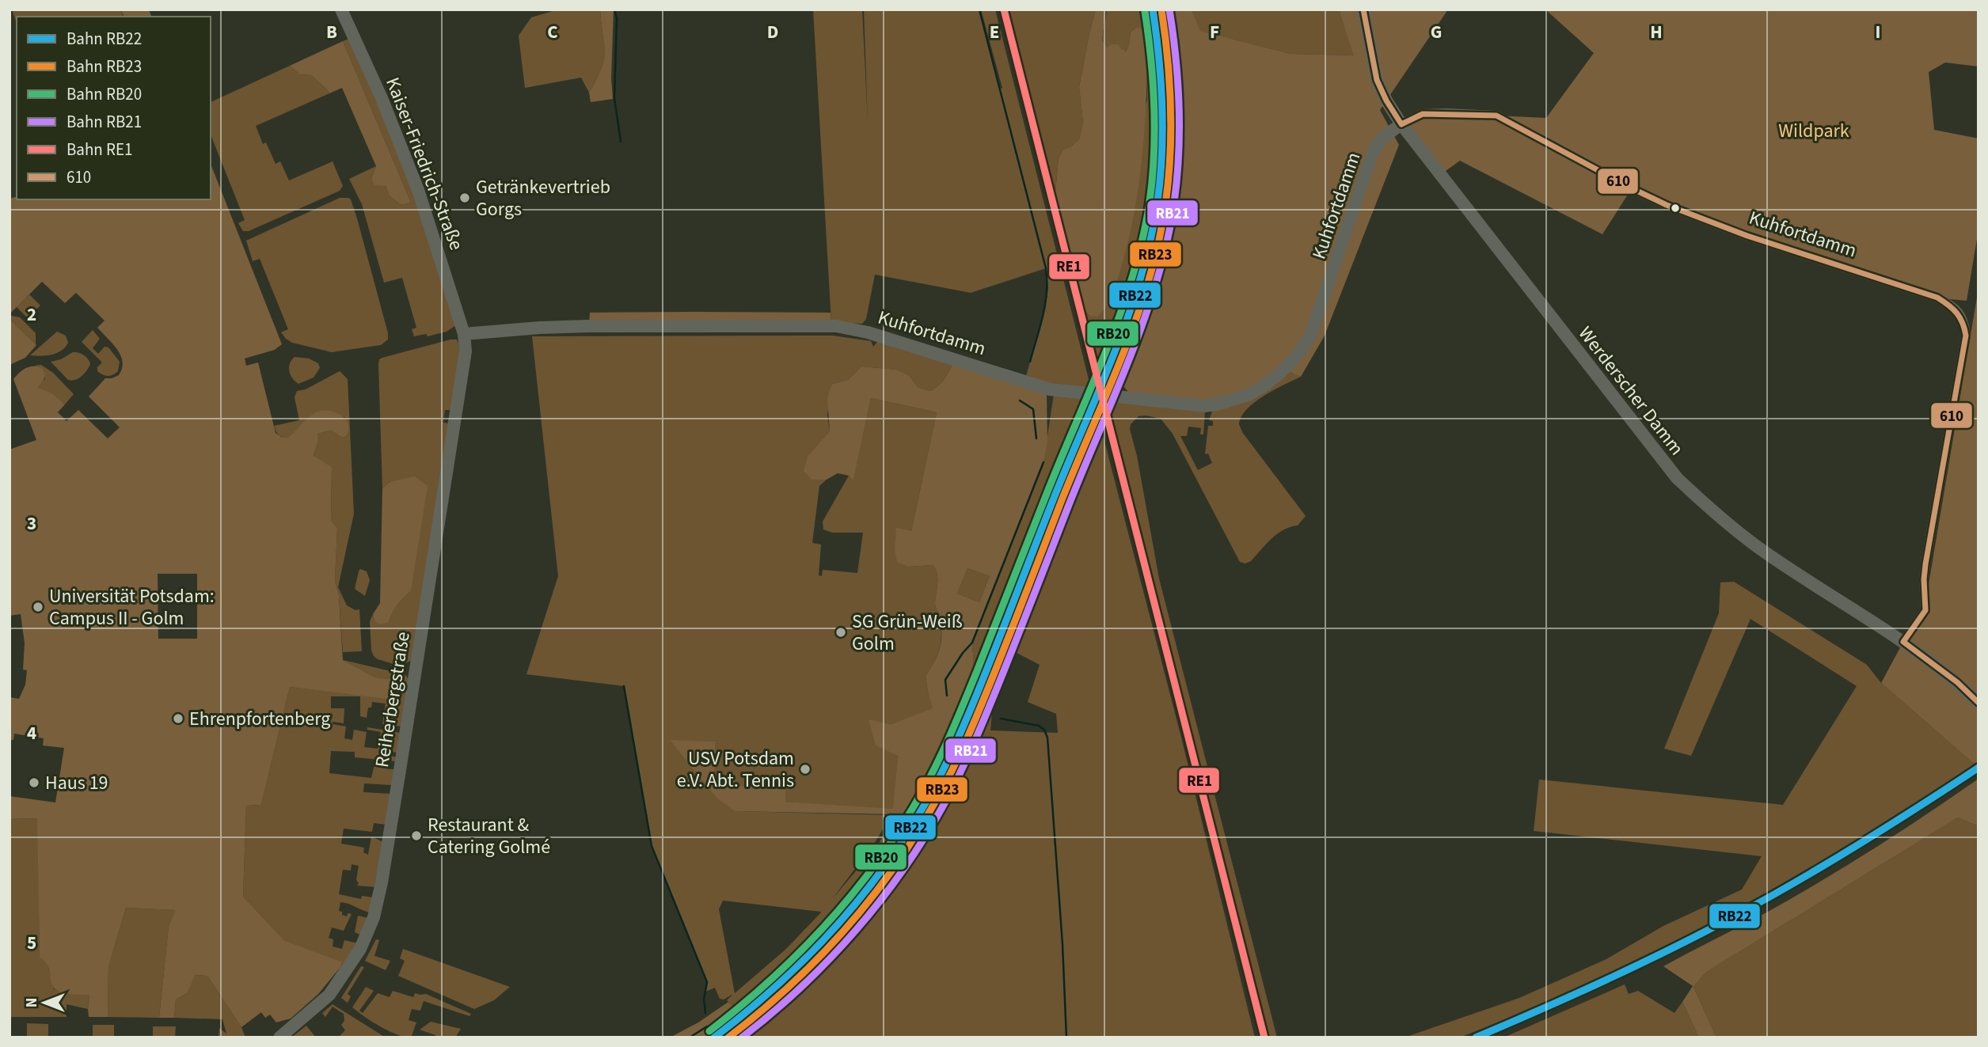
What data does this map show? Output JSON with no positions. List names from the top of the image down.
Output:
{
  "streets": {
    "street": [
      "Kaiser-Friedrich-Straße",
      "Kuhfortdamm",
      "Werderscher Damm",
      "Reiherbergstraße"
    ]
  },
  "crossings": [
    ["Kaiser-Friedrich-Straße", "Kuhfortdamm"],
    ["Kaiser-Friedrich-Straße", "Reiherbergstraße"],
    ["Kuhfortdamm", "Werderscher Damm"],
    ["Kuhfortdamm", "Reiherbergstraße"]
  ],
  "parks": ["Wildpark"],
  "places": [
    "Getränkevertrieb Gorgs",
    "Universität Potsdam: Campus II - Golm",
    "SG Grün-Weiß Golm",
    "Ehrenpfortenberg",
    "USV Potsdam e.V. Abt. Tennis",
    "Haus 19",
    "Restaurant & Catering Golmé"
  ],
  "lines": [
    "rail line RB22",
    "rail line RB23",
    "rail line RB21",
    "rail line RE1",
    "transit line 610",
    "rail line RB20"
  ],
  "legend": [
    "Bahn RB22",
    "Bahn RB23",
    "Bahn RB20",
    "Bahn RB21",
    "Bahn RE1",
    "610"
  ],
  "north": "left",
  "grid": {
    "columns": [
      "B",
      "C",
      "D",
      "E",
      "F",
      "G",
      "H",
      "I"
    ],
    "rows": [
      "2",
      "3",
      "4",
      "5"
    ]
  }
}
